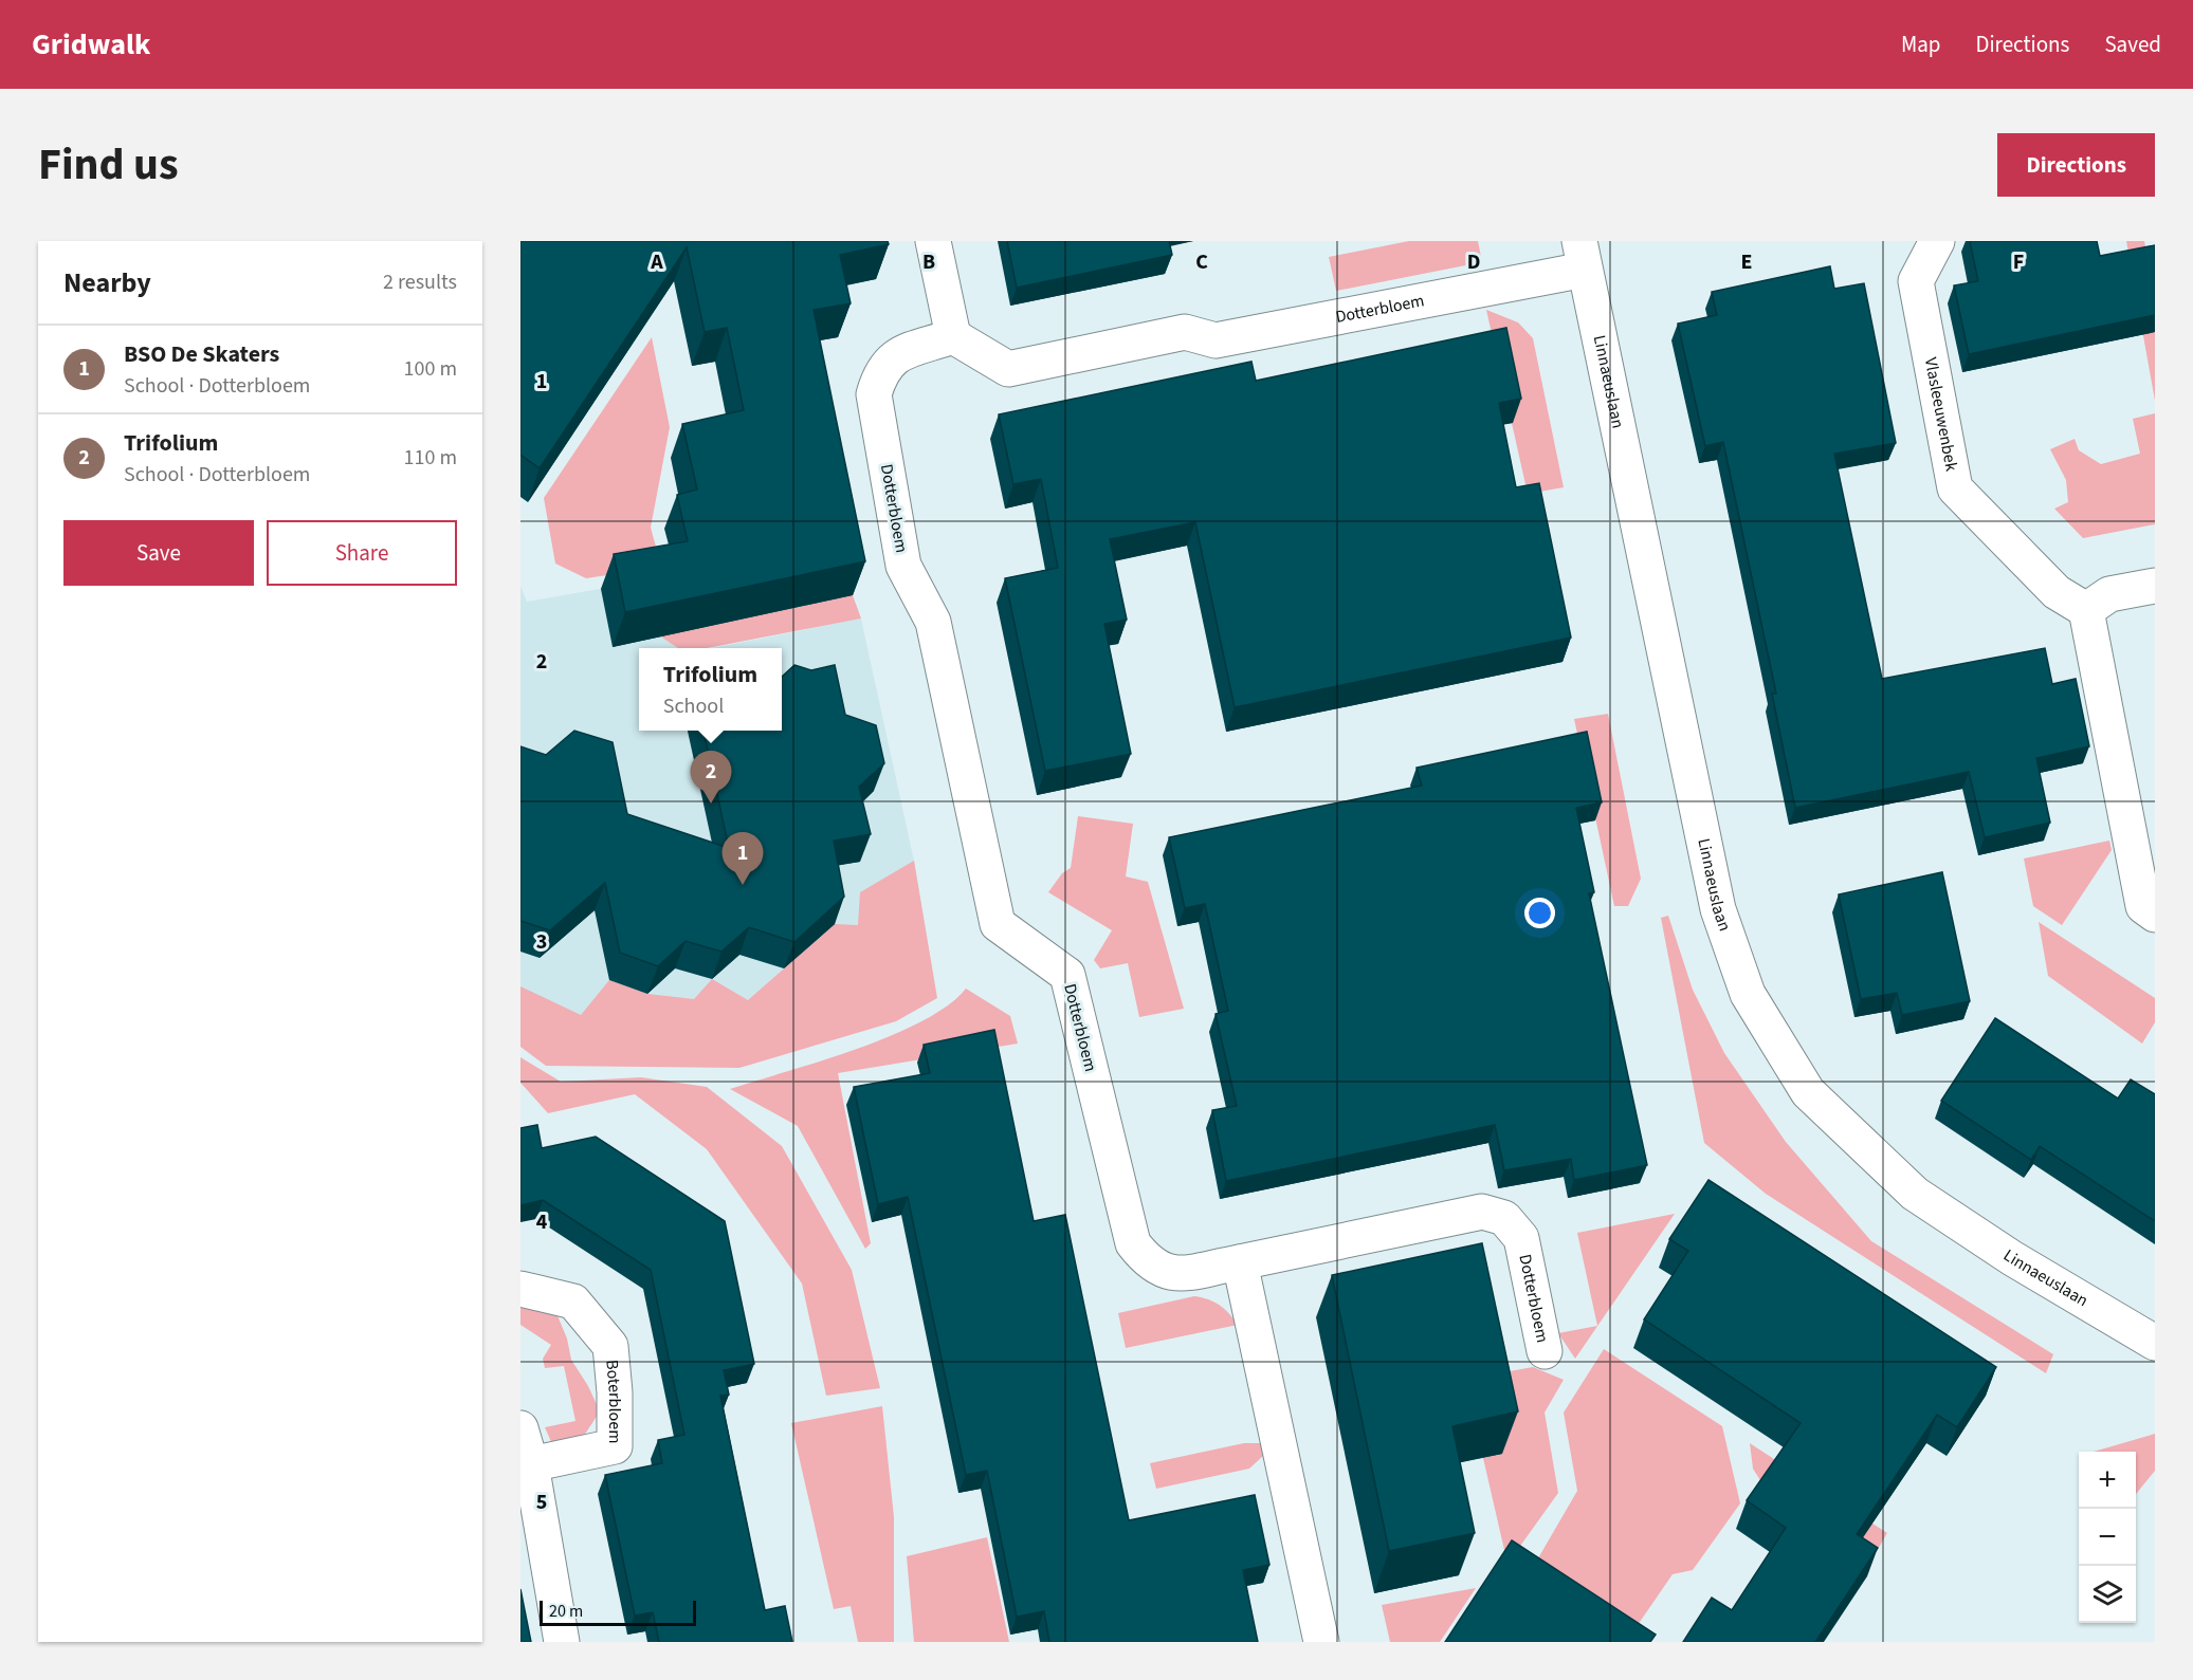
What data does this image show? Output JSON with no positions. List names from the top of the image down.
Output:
{
  "streets": {
    "street": [
      "Dotterbloem",
      "Linnaeuslaan",
      "Vlasleeuwenbek",
      "Boterbloem"
    ]
  },
  "crossings": [
    ["Dotterbloem", "Linnaeuslaan"]
  ],
  "scale_bar": "20 m",
  "page": {
    "header": "Gridwalk",
    "nav": ["Map", "Directions", "Saved"],
    "title": "Find us",
    "buttons": [
      "Directions",
      ["Save", "Share"]
    ],
    "heading": ["Nearby", "2 results"],
    "list": [
      {
        "mark": "1",
        "name": "BSO De Skaters",
        "note": "School · Dotterbloem",
        "value": "100 m"
      },
      {
        "mark": "2",
        "name": "Trifolium",
        "note": "School · Dotterbloem",
        "value": "110 m"
      }
    ],
    "popup": ["Trifolium", "School"],
    "pins": ["2", "1"],
    "map_buttons": ["+", "−"],
    "scale": "20 m"
  },
  "grid": {
    "columns": [
      "A",
      "B",
      "C",
      "D",
      "E",
      "F"
    ],
    "rows": [
      "1",
      "2",
      "3",
      "4",
      "5"
    ]
  }
}
